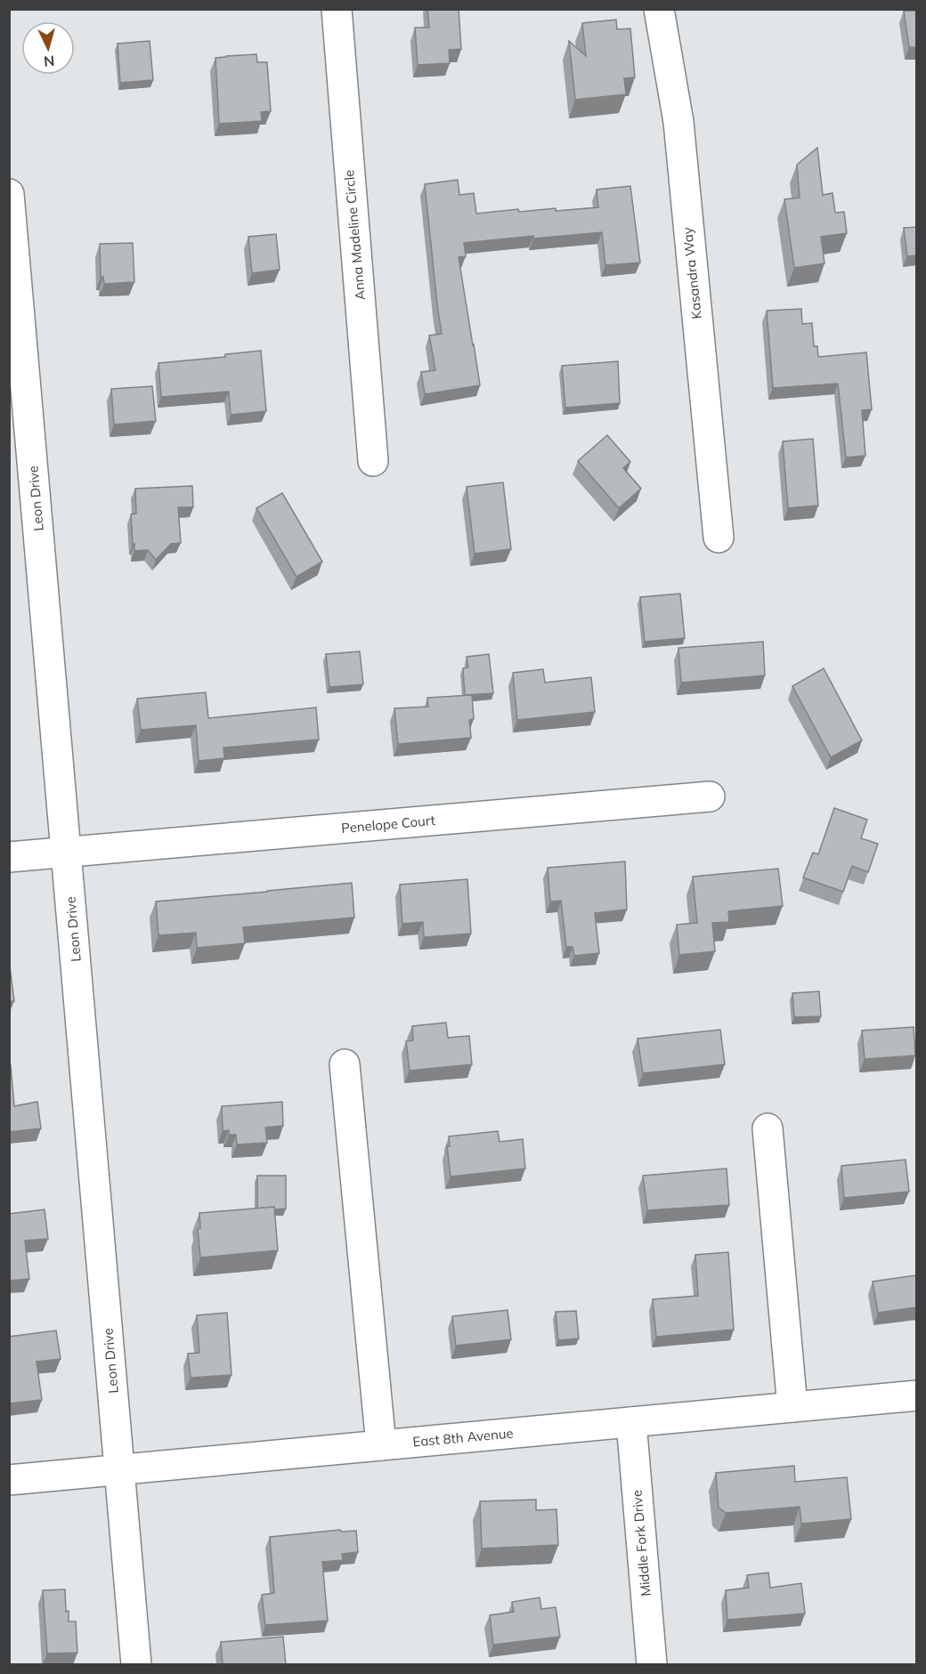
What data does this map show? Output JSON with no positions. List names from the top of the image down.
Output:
{
  "streets": {
    "street": [
      "Anna Madeline Circle",
      "Kasandra Way",
      "Leon Drive",
      "Penelope Court",
      "East 8th Avenue",
      "Middle Fork Drive"
    ]
  },
  "crossings": [
    ["Leon Drive", "Penelope Court"],
    ["Leon Drive", "East 8th Avenue"],
    ["East 8th Avenue", "Middle Fork Drive"]
  ],
  "north": "bottom"
}
